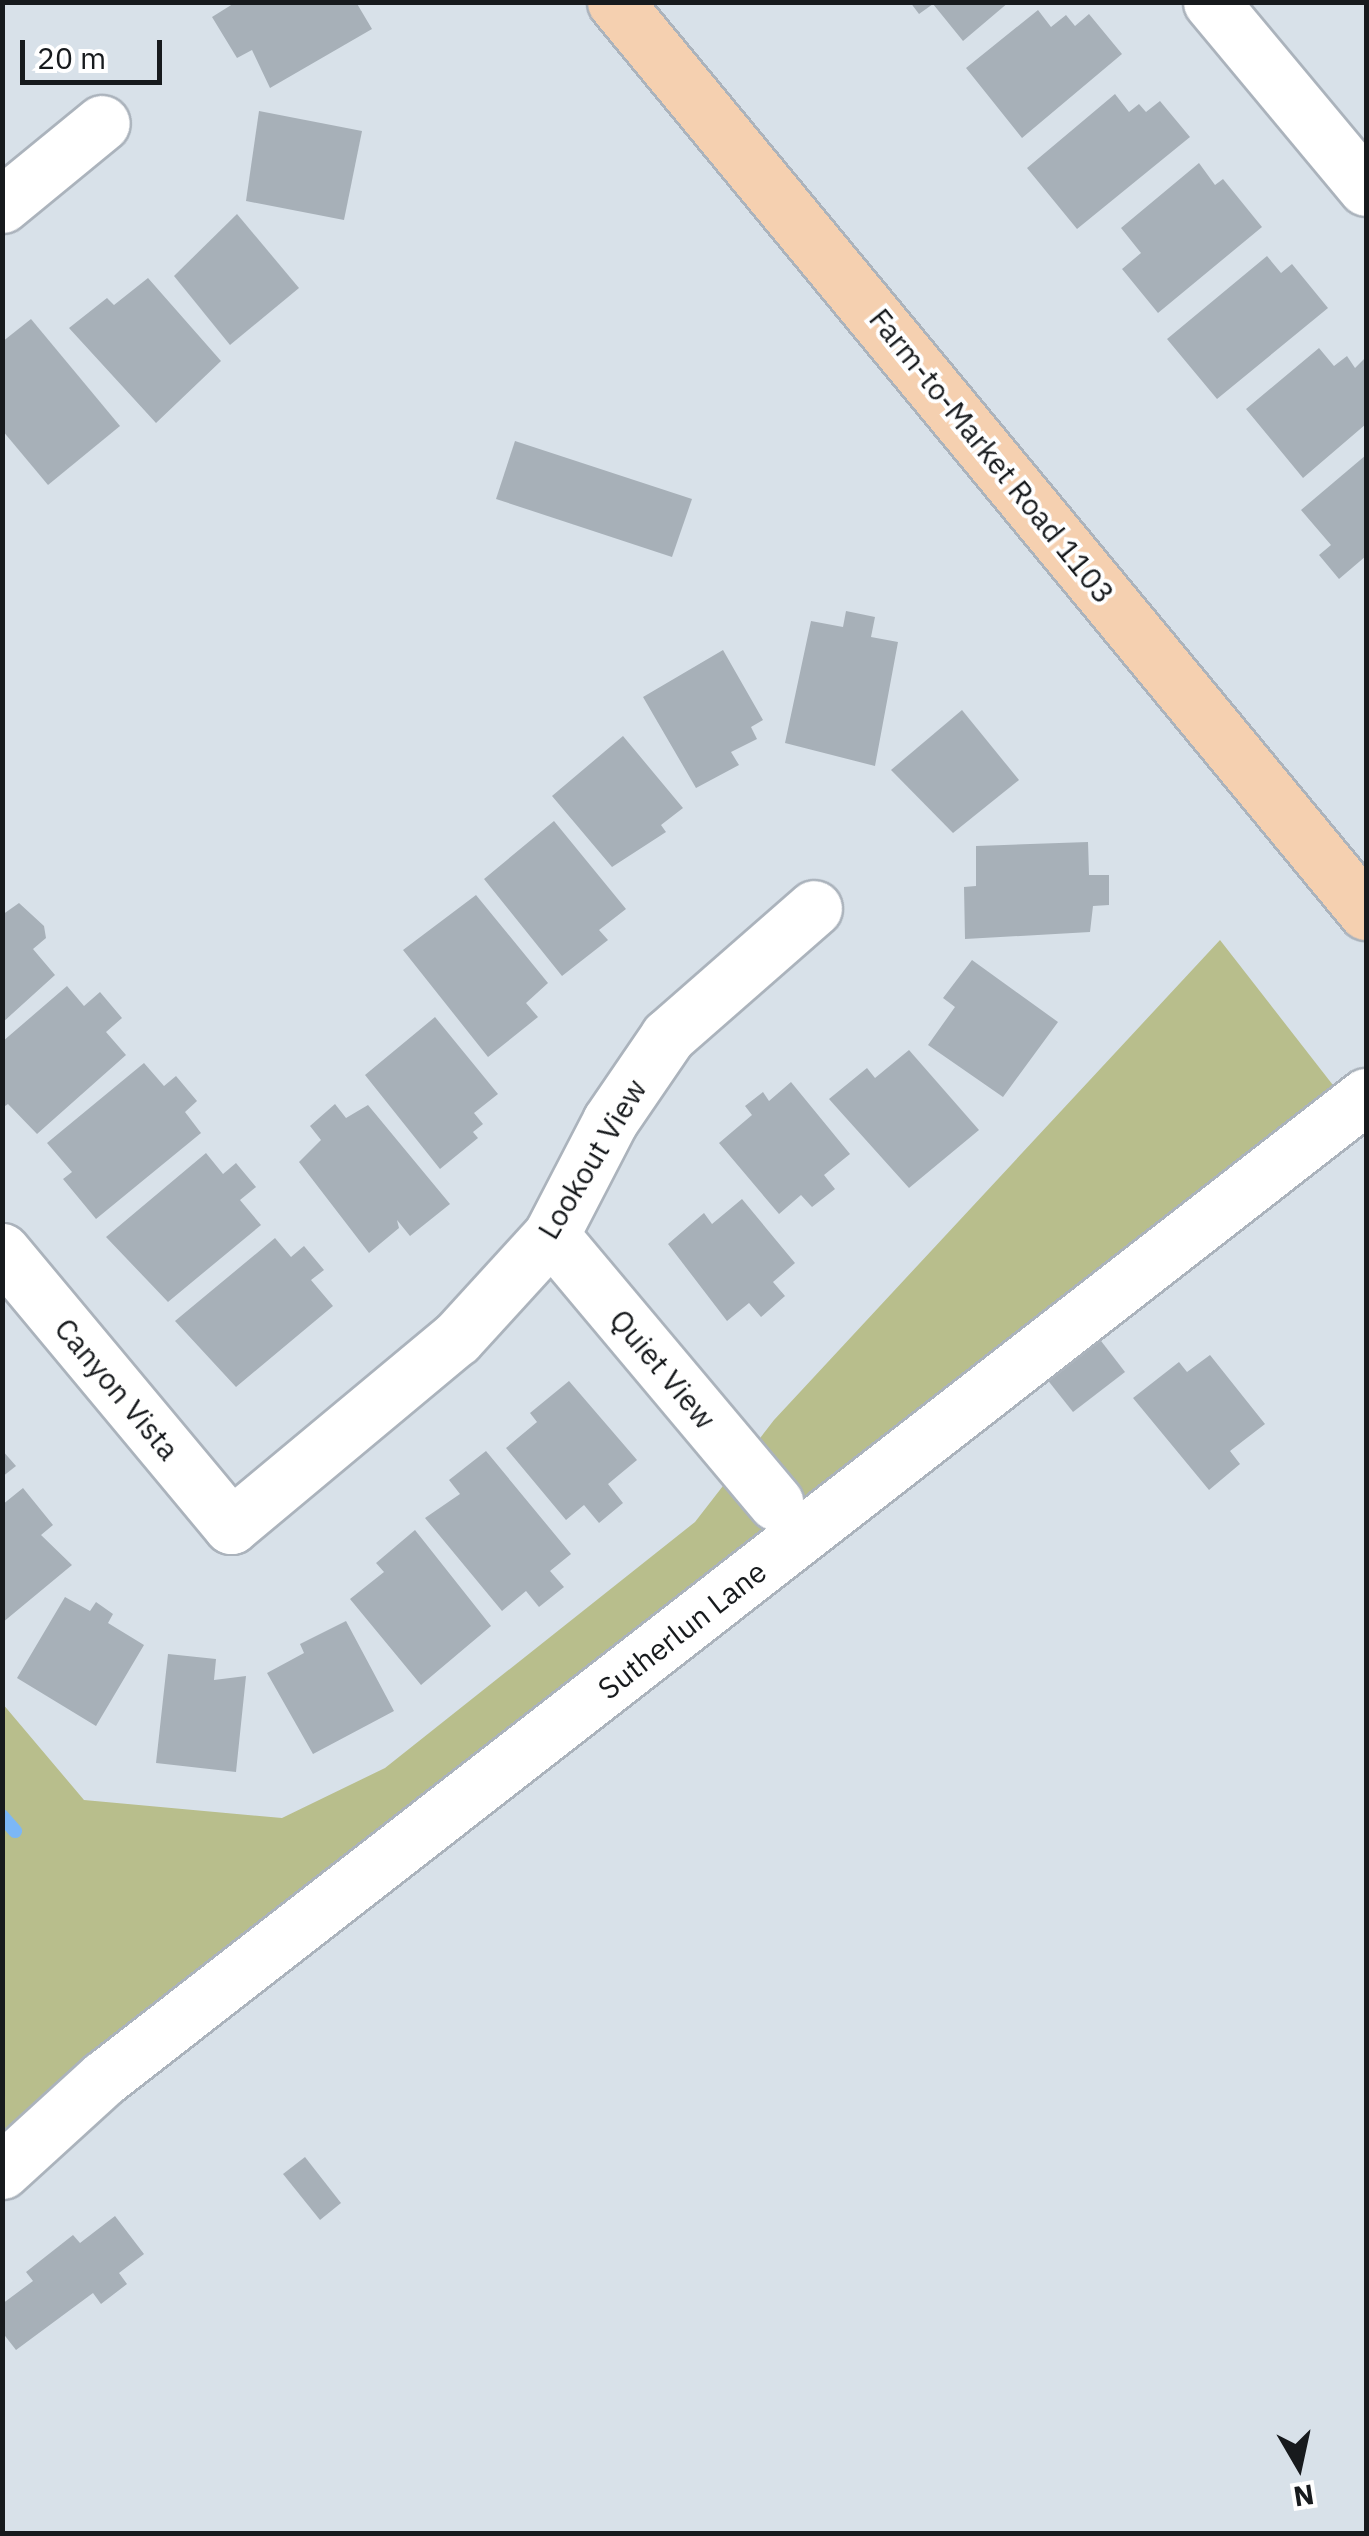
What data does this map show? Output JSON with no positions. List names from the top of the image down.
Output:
{
  "streets": {
    "main road": ["Farm-to-Market Road 1103"],
    "street": [
      "Lookout View",
      "Quiet View",
      "Canyon Vista",
      "Sutherlun Lane"
    ]
  },
  "crossings": [
    ["Lookout View", "Quiet View"],
    ["Lookout View", "Canyon Vista"]
  ],
  "scale_bar": "20 m",
  "north": "bottom"
}
